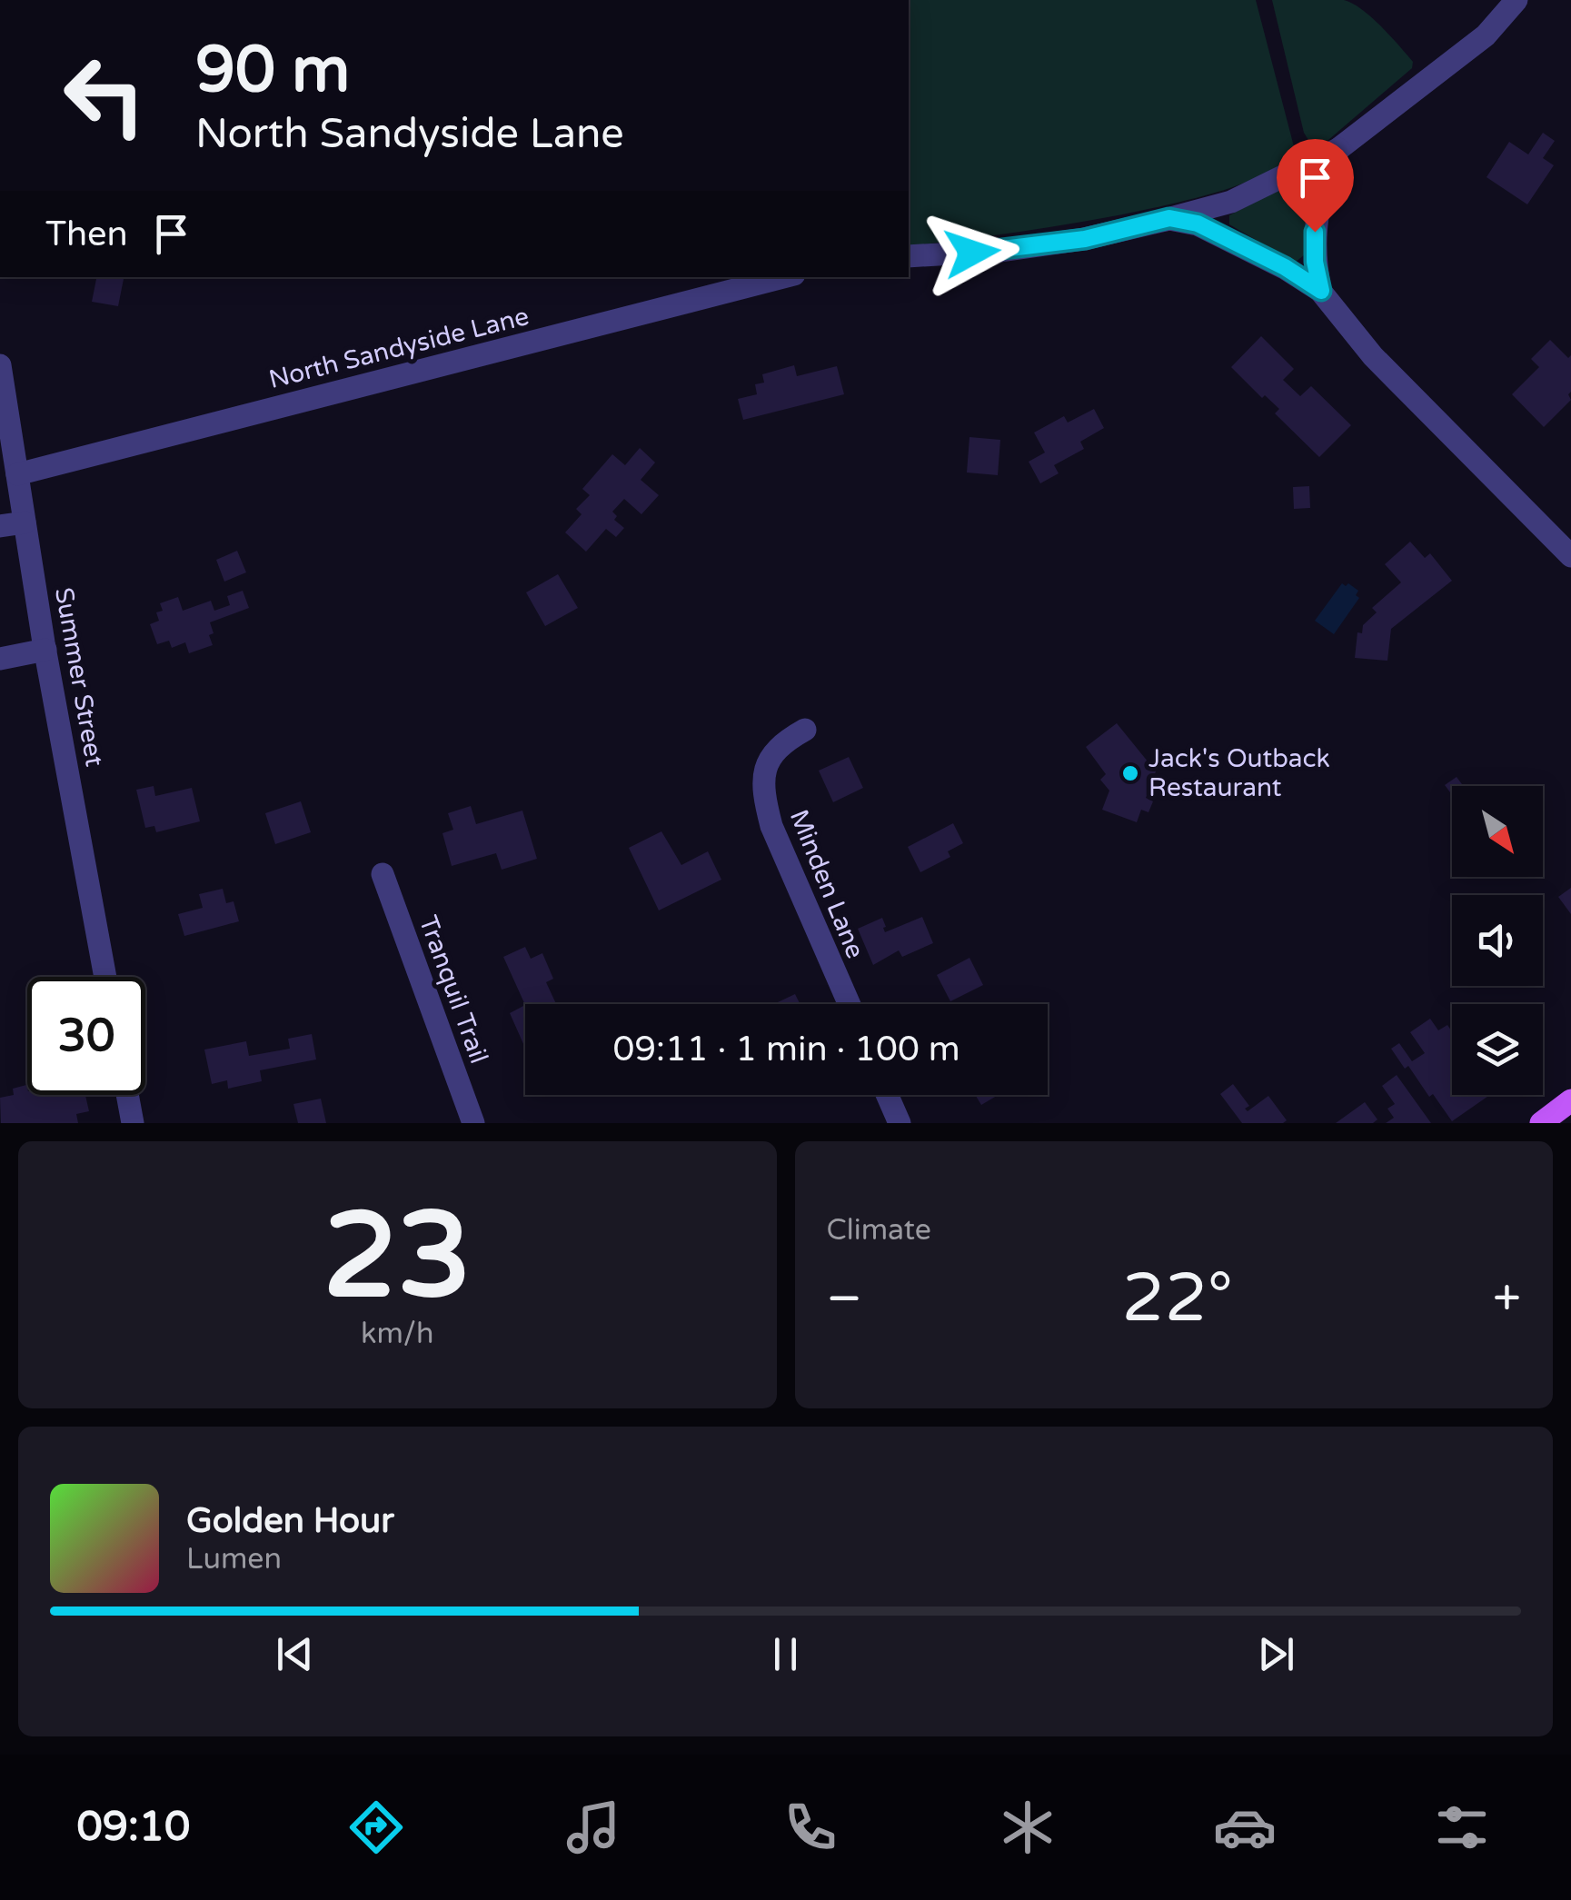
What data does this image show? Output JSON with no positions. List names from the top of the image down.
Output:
{
  "streets": {
    "street": [
      "North Sandyside Lane",
      "Summer Street",
      "Minden Lane",
      "Tranquil Trail"
    ]
  },
  "crossings": [
    ["North Sandyside Lane", "Summer Street"]
  ],
  "places": ["Jack's Outback Restaurant"],
  "north": "bottom right",
  "page": {
    "turn": ["90 m", "North Sandyside Lane"],
    "then": "Then",
    "limit": "30",
    "trip": "09:11 · 1 min · 100 m",
    "tile": [
      ["23", "km/h"],
      "Climate"
    ],
    "heat": ["−", "22°", "+"],
    "song": ["Golden Hour", "Lumen"],
    "tabs": "09:10"
  }
}
